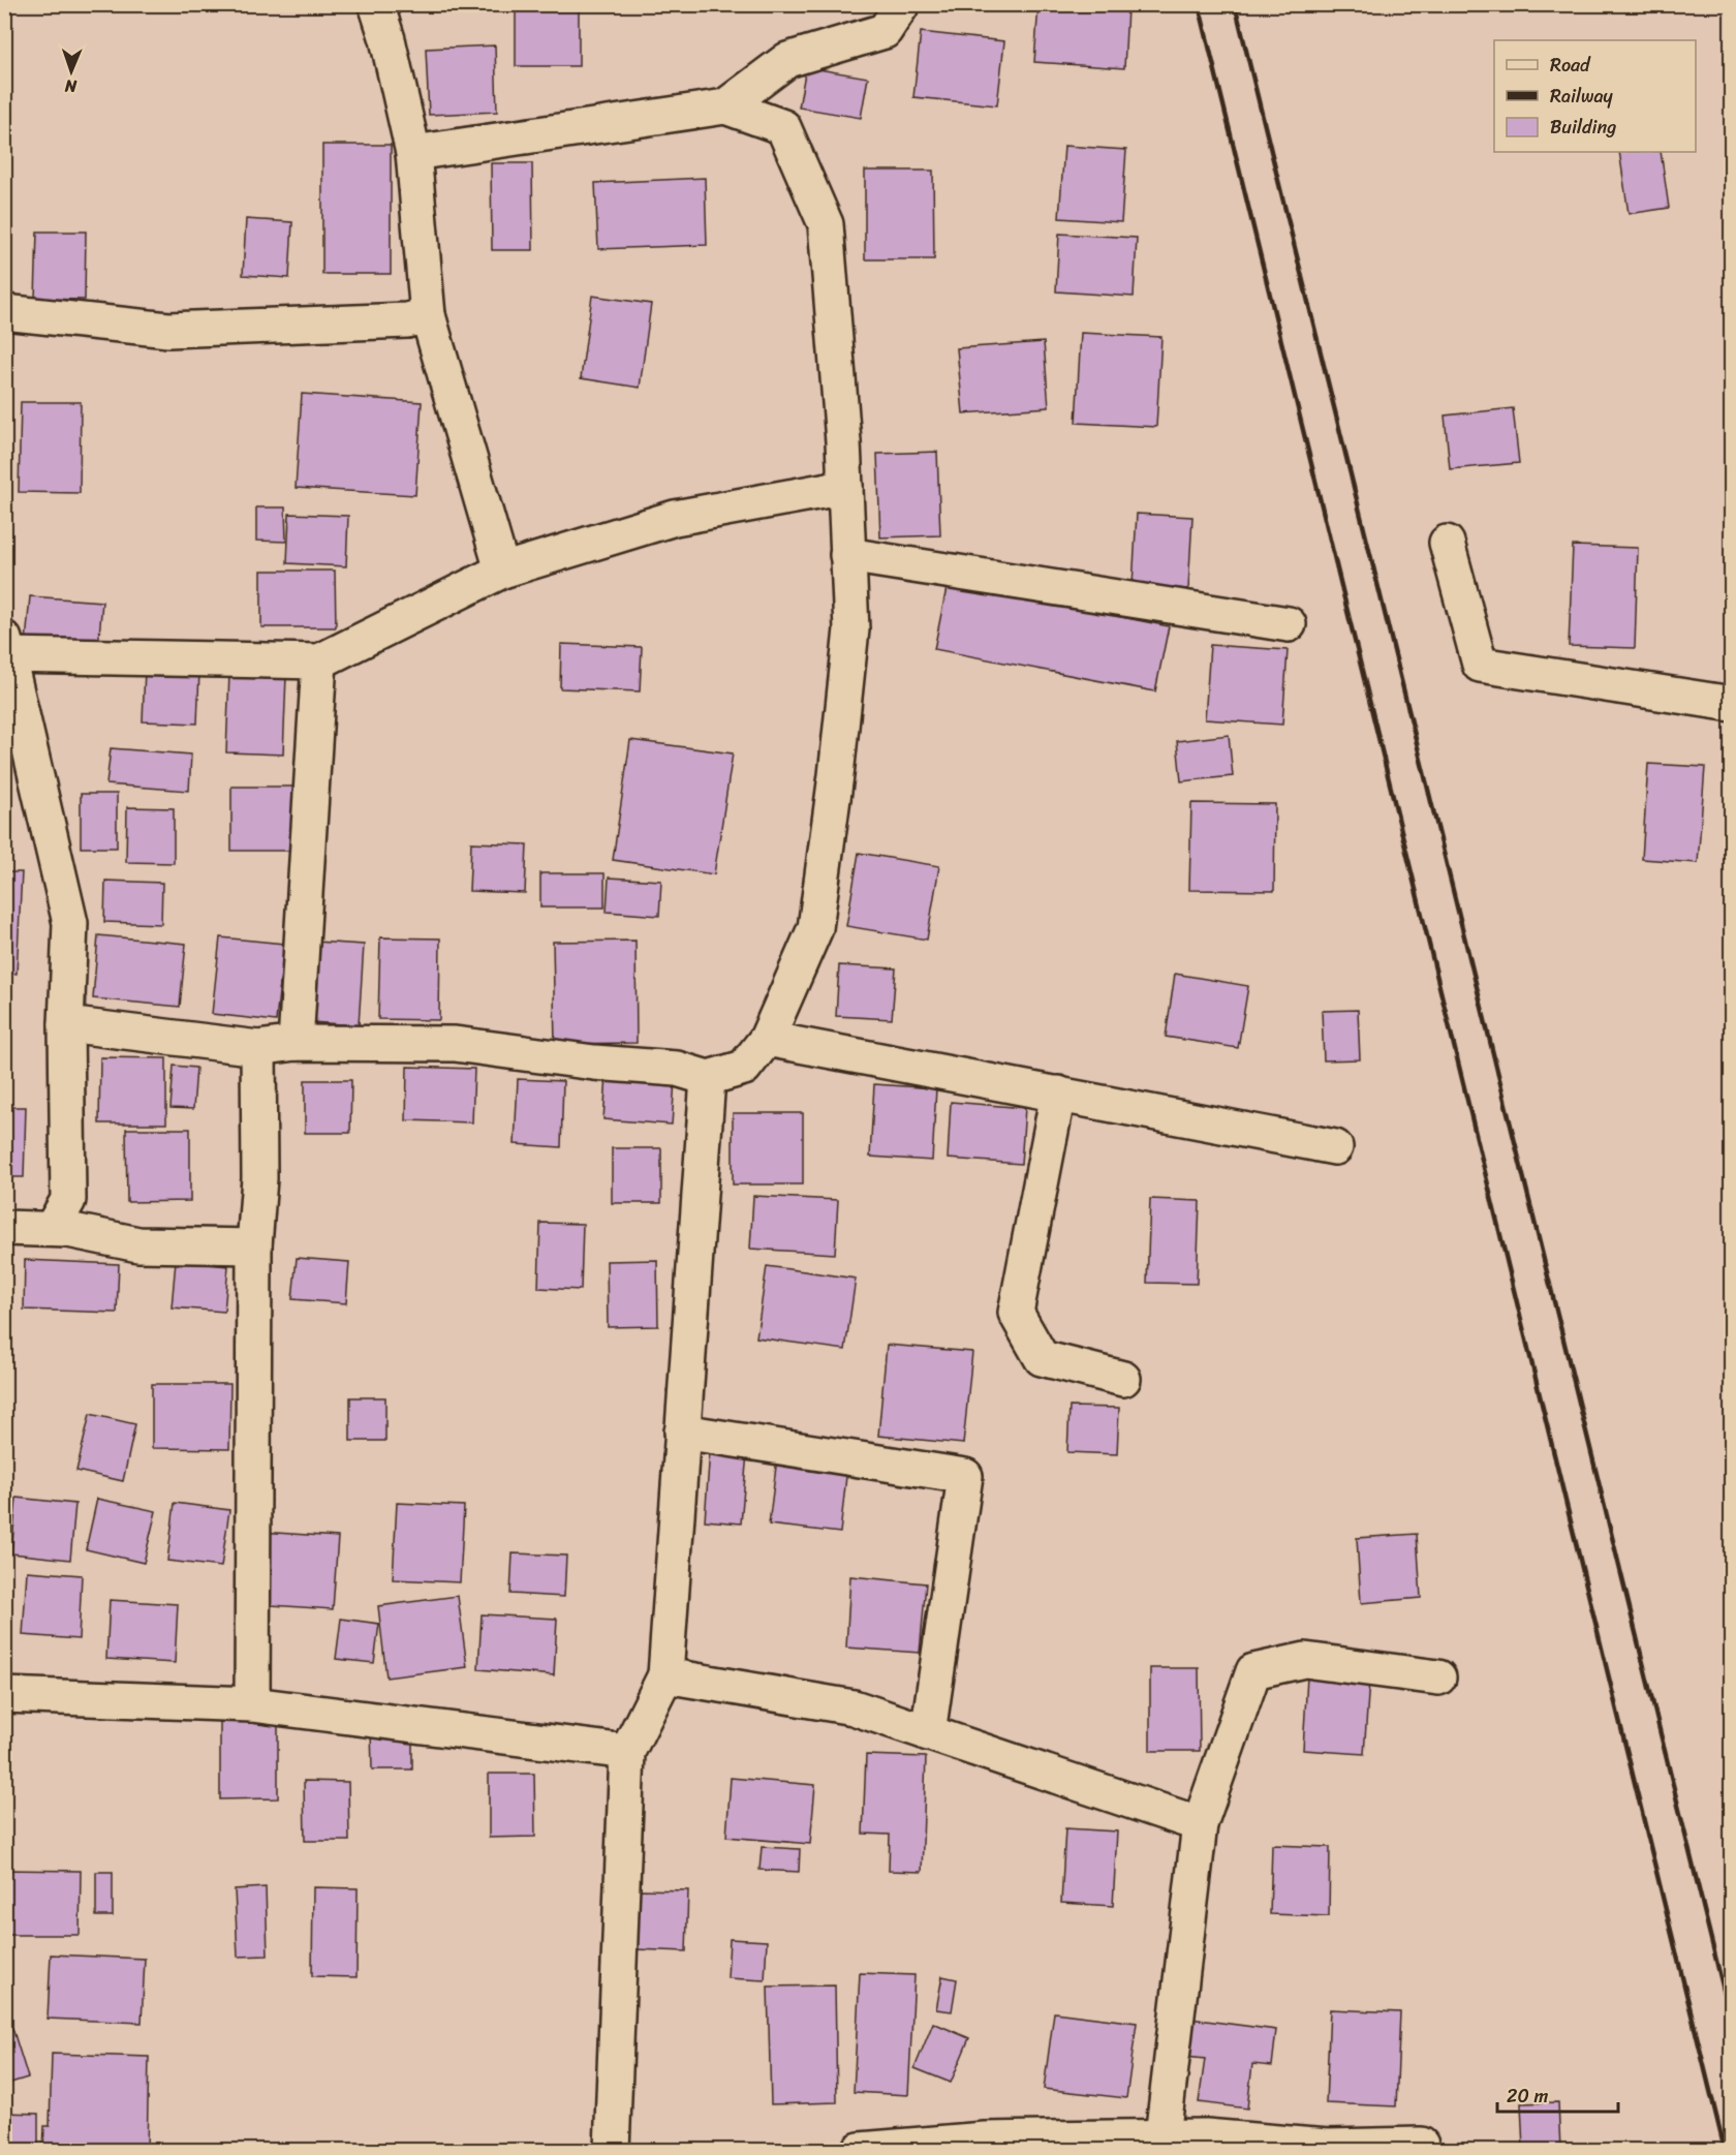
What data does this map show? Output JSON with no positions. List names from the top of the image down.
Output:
{
  "legend": ["Road", "Railway", "Building"],
  "scale_bar": "20 m",
  "north": "bottom"
}
